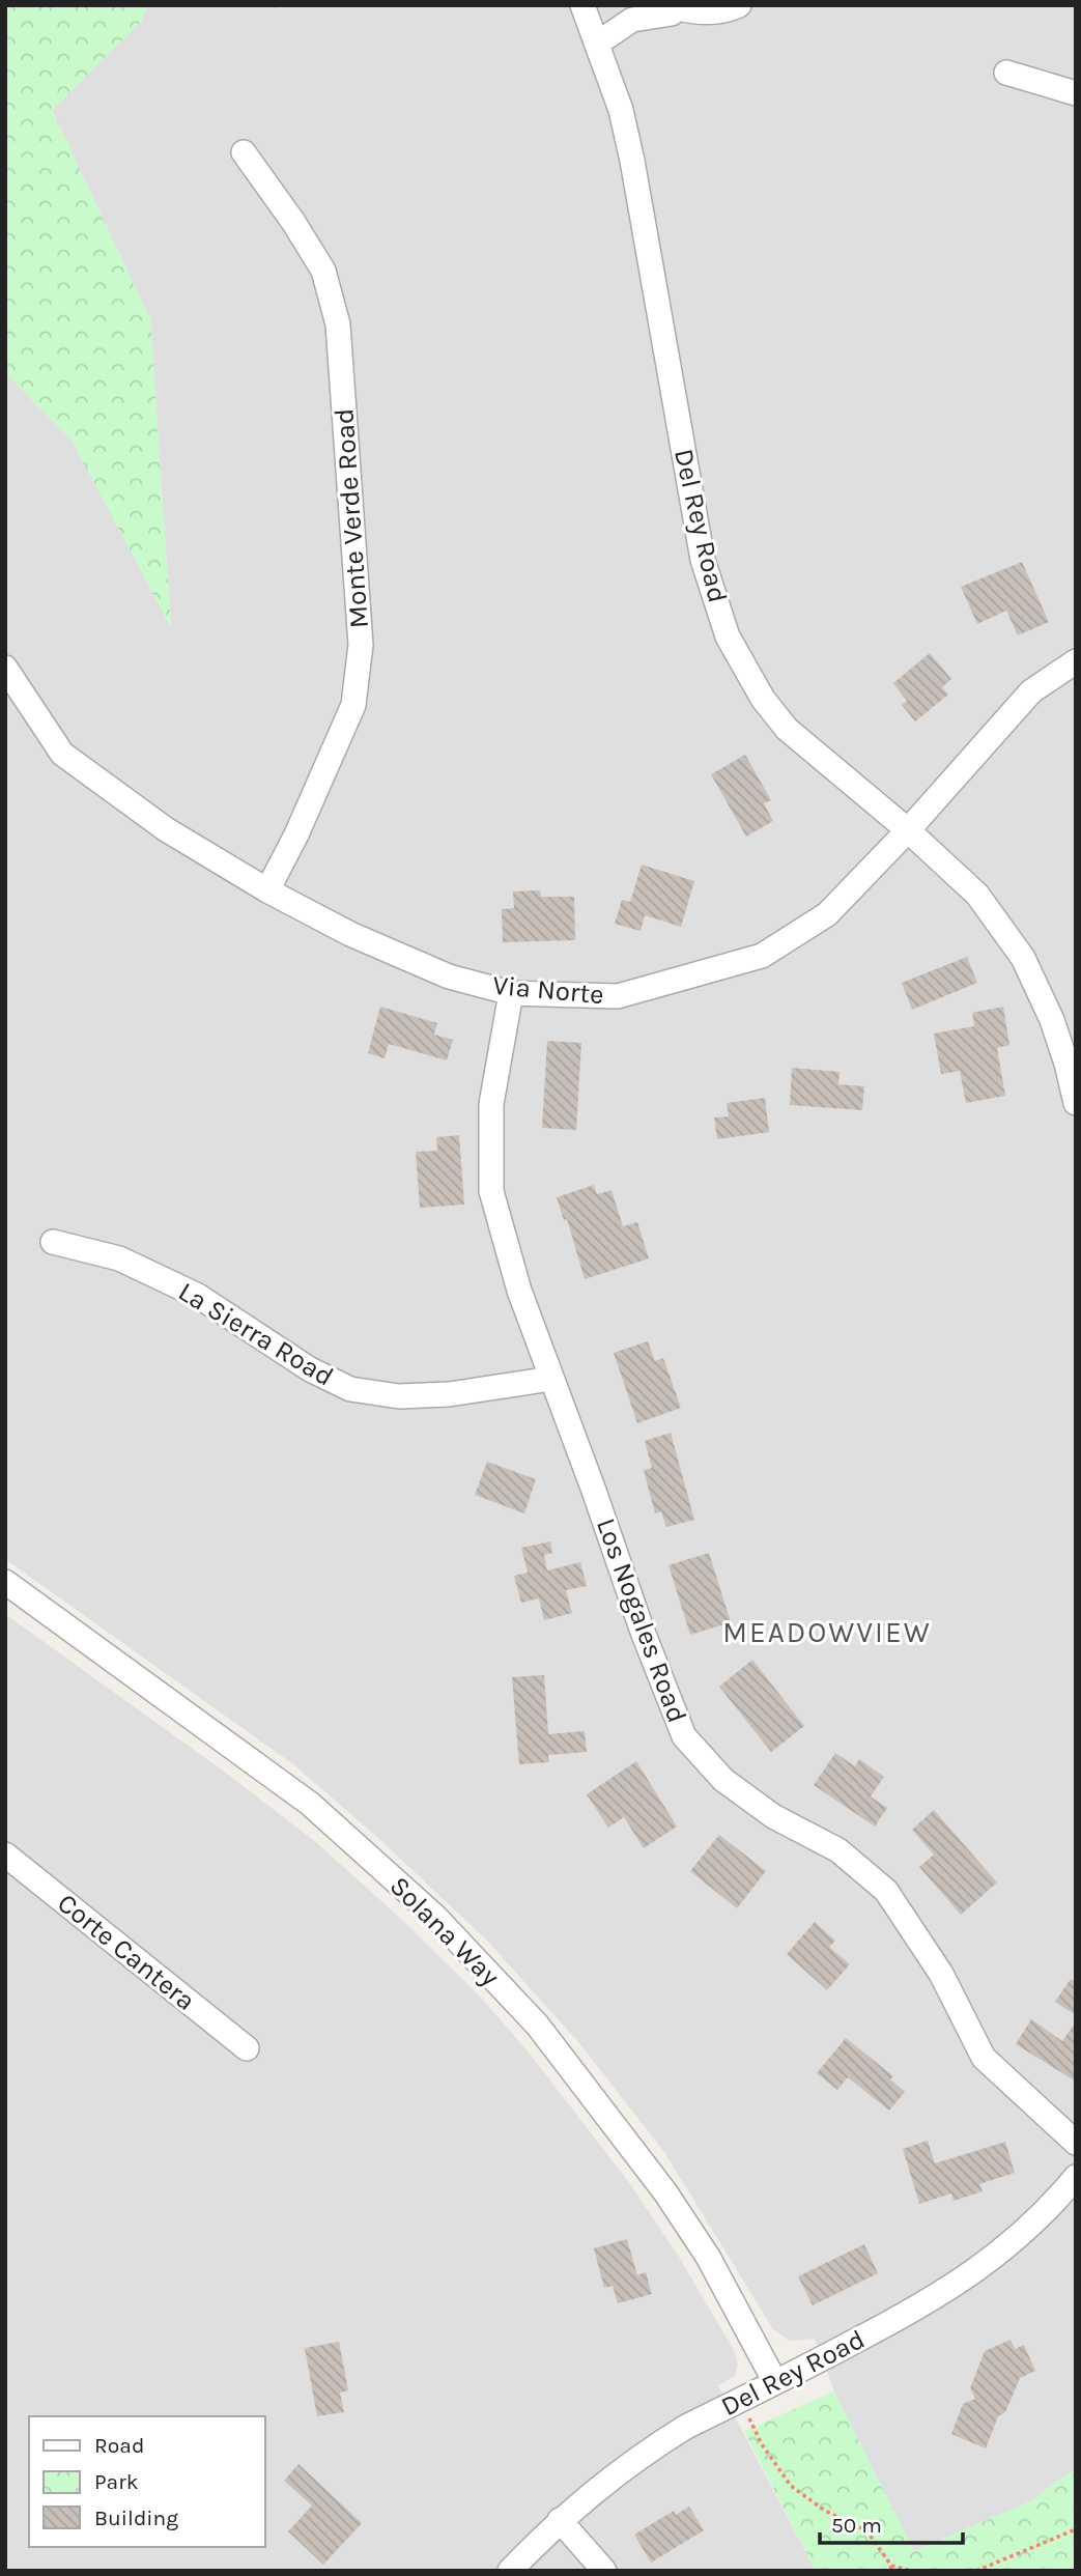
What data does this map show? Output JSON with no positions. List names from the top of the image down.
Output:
{
  "streets": {
    "street": [
      "Monte Verde Road",
      "Del Rey Road",
      "Via Norte",
      "La Sierra Road",
      "Los Nogales Road",
      "Solana Way",
      "Corte Cantera"
    ]
  },
  "crossings": [
    ["Monte Verde Road", "Via Norte"],
    ["Del Rey Road", "Via Norte"],
    ["Del Rey Road", "Solana Way"],
    ["Via Norte", "Los Nogales Road"],
    ["La Sierra Road", "Los Nogales Road"]
  ],
  "districts": ["MEADOWVIEW"],
  "legend": ["Road", "Park", "Building"],
  "scale_bar": "50 m"
}
